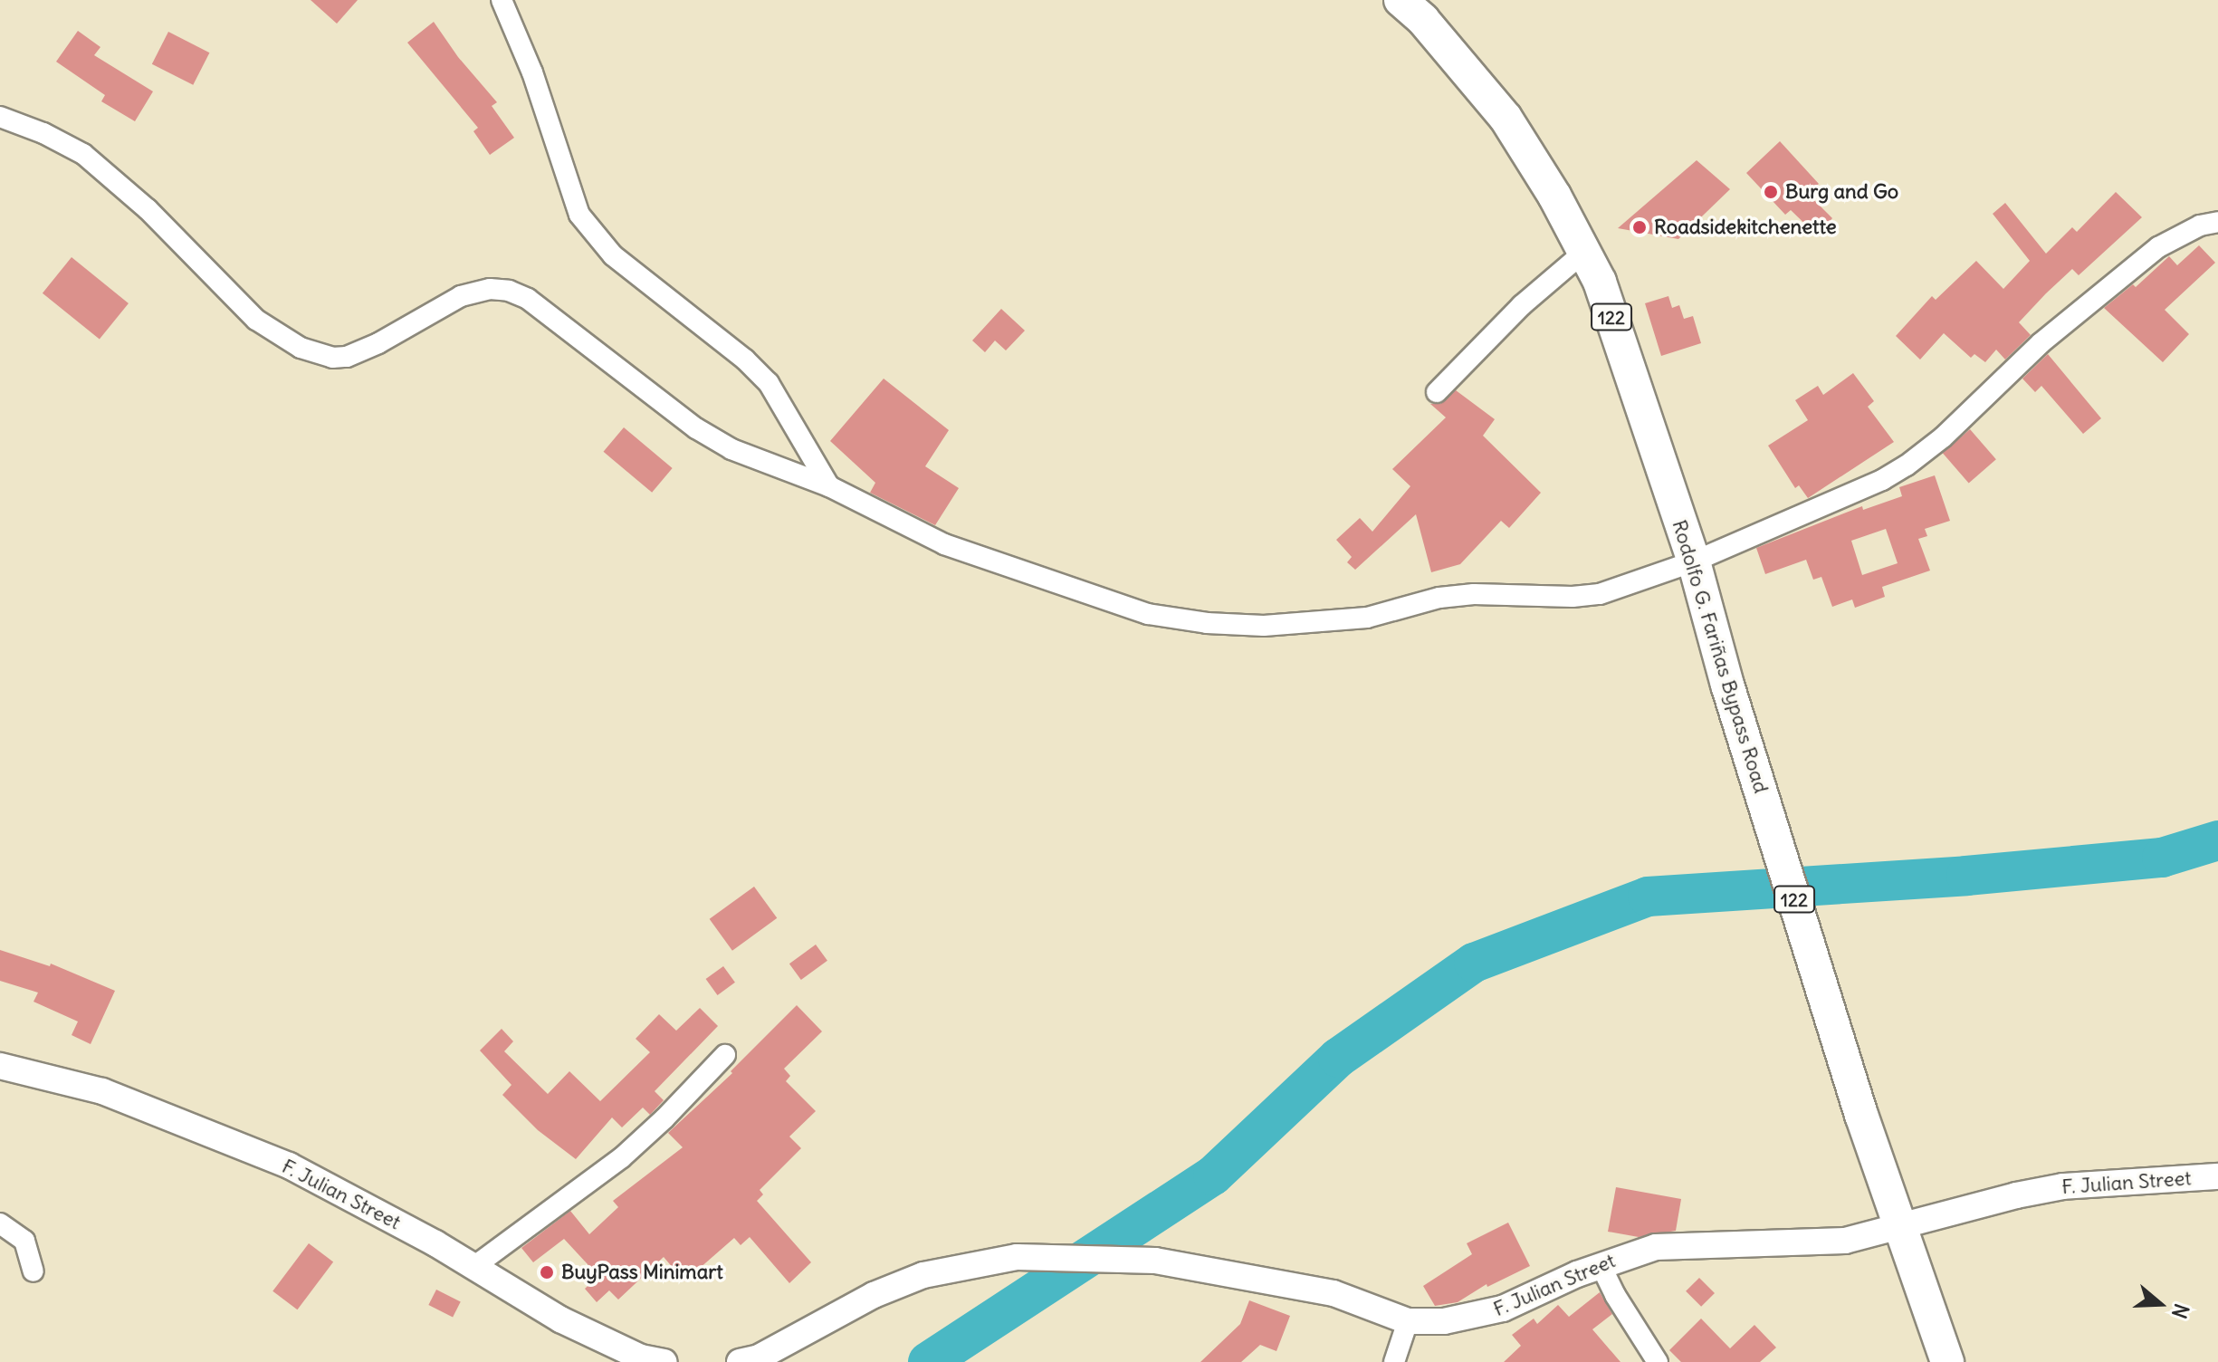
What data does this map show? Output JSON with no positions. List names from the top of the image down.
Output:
{
  "streets": {
    "main road": ["122", "Rodolfo G. Fariñas Bypass Road"],
    "street": ["F. Julian Street"]
  },
  "crossings": [
    ["Rodolfo G. Fariñas Bypass Road", "F. Julian Street"]
  ],
  "places": ["Burg and Go", "Roadsidekitchenette", "BuyPass Minimart"],
  "north": "right"
}
